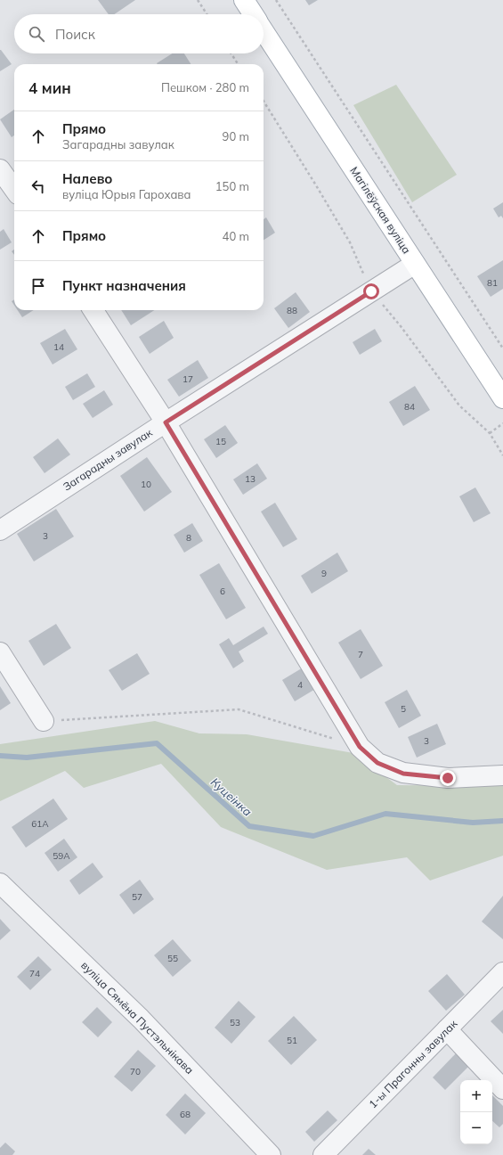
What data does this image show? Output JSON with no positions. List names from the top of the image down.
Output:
{
  "streets": {
    "main road": ["Магілёўская вуліца"],
    "street": ["Загарадны завулак", "вуліца Сямёна Пустэльнікава", "1-ы Прагонны завулак"]
  },
  "crossings": [
    ["Магілёўская вуліца", "Загарадны завулак"]
  ],
  "water": ["Куцеінка"],
  "house_numbers": [
    "81",
    "88",
    "14",
    "17",
    "84",
    "15",
    "13",
    "10",
    "3",
    "8",
    "9",
    "6",
    "7",
    "4",
    "5",
    "3",
    "61А",
    "59А",
    "57",
    "55",
    "74",
    "53",
    "51",
    "70",
    "68"
  ],
  "page": {
    "search": "Поиск",
    "heading": ["4 мин", "Пешком · 280 m"],
    "list": [
      ["Прямо", "Загарадны завулак", "90 m"],
      ["Налево", "вуліца Юрыя Гарохава", "150 m"],
      ["Прямо", "40 m"],
      "Пункт назначения"
    ],
    "map_buttons": ["+", "−"]
  }
}
